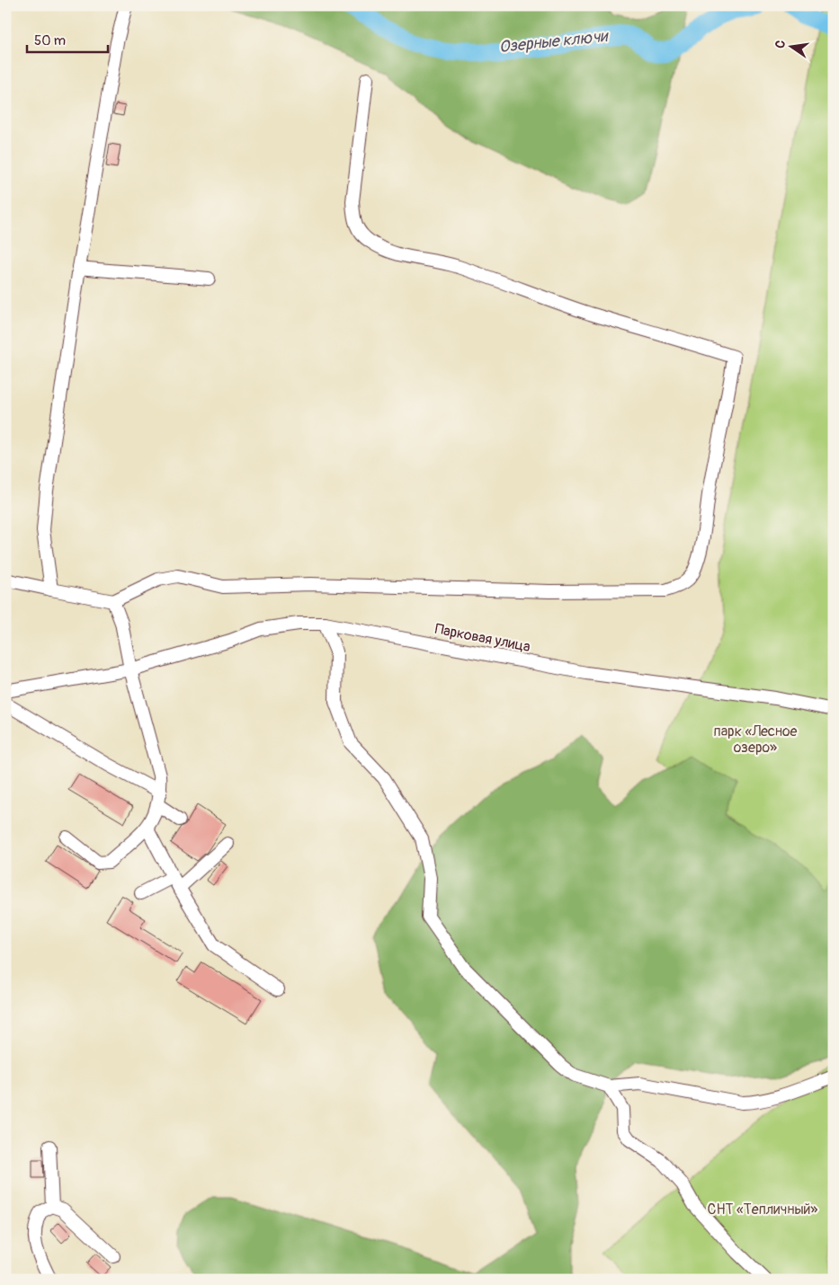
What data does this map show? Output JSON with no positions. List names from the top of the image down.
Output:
{
  "streets": {
    "street": ["Парковая улица"]
  },
  "water": ["Озерные ключи"],
  "parks": ["парк «Лесное озеро»", "СНТ «Тепличный»"],
  "scale_bar": "50 m",
  "north": "left"
}
